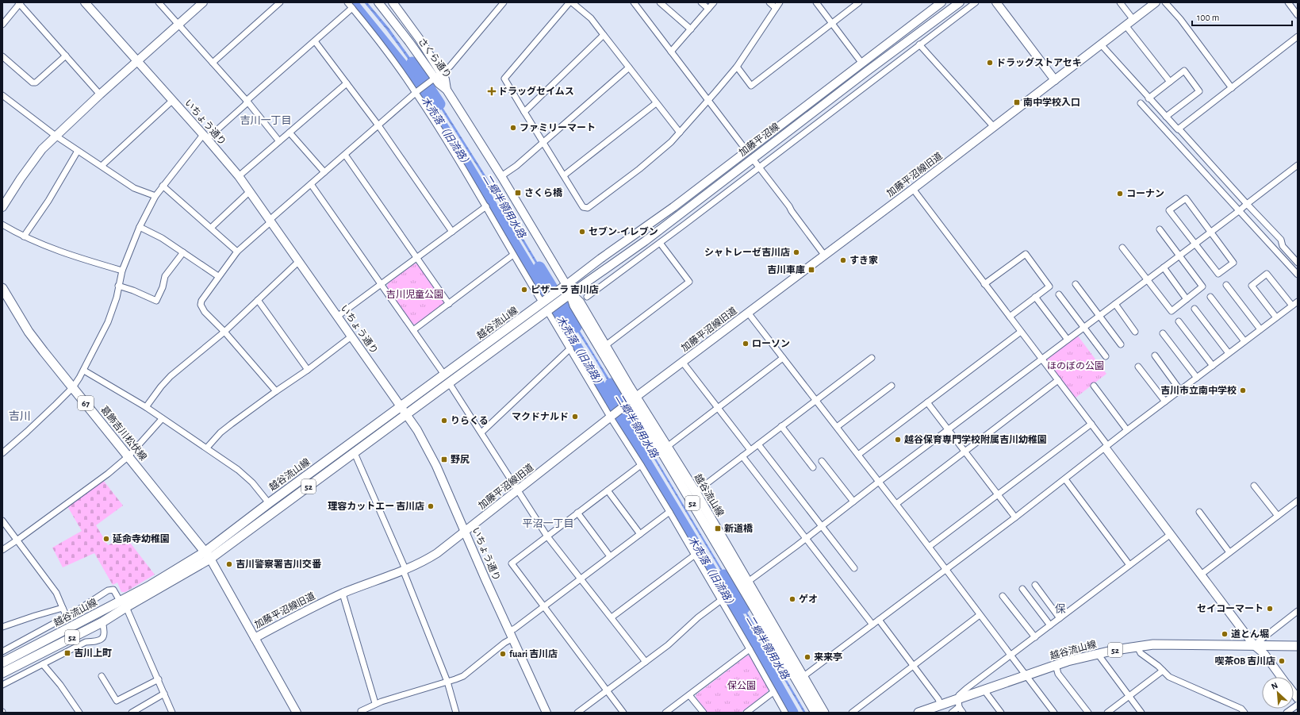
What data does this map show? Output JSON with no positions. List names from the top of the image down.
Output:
{
  "streets": {
    "main road": [
      "越谷流山線",
      "67",
      "葛飾吉川松伏線",
      "52"
    ],
    "street": [
      "さくら通り",
      "いちょう通り",
      "加藤平沼線",
      "加藤平沼線旧道"
    ]
  },
  "crossings": [
    ["さくら通り", "加藤平沼線"],
    ["さくら通り", "越谷流山線"],
    ["いちょう通り", "加藤平沼線旧道"],
    ["いちょう通り", "越谷流山線"],
    ["加藤平沼線", "越谷流山線"],
    ["加藤平沼線旧道", "越谷流山線"],
    ["越谷流山線", "葛飾吉川松伏線"]
  ],
  "districts": [
    "吉川一丁目",
    "吉川",
    "平沼一丁目",
    "保"
  ],
  "water": ["木売落（旧流路）", "二郷半領用水路"],
  "parks": ["吉川児童公園", "ほのぼの公園", "保公園"],
  "places": {
    "other": [
      "ドラッグストアセキ",
      "ファミリーマート",
      "コーナン",
      "セブン-イレブン",
      "シャトレーゼ吉川店",
      "すき家",
      "ピザーラ 吉川店",
      "ローソン",
      "吉川市立南中学校",
      "マクドナルド",
      "りらくる",
      "越谷保育専門学校附属吉川幼稚園",
      "理容カットエー 吉川店",
      "延命寺幼稚園",
      "吉川警察署吉川交番",
      "ゲオ",
      "セイコーマート",
      "道とん堀",
      "fuari 吉川店",
      "来来亭",
      "喫茶OB 吉川店"
    ],
    "health": ["ドラッグセイムス"],
    "transit": [
      "南中学校入口",
      "さくら橋",
      "吉川車庫",
      "野尻",
      "新道橋",
      "吉川上町"
    ]
  },
  "scale_bar": "100 m",
  "north": "top left"
}
